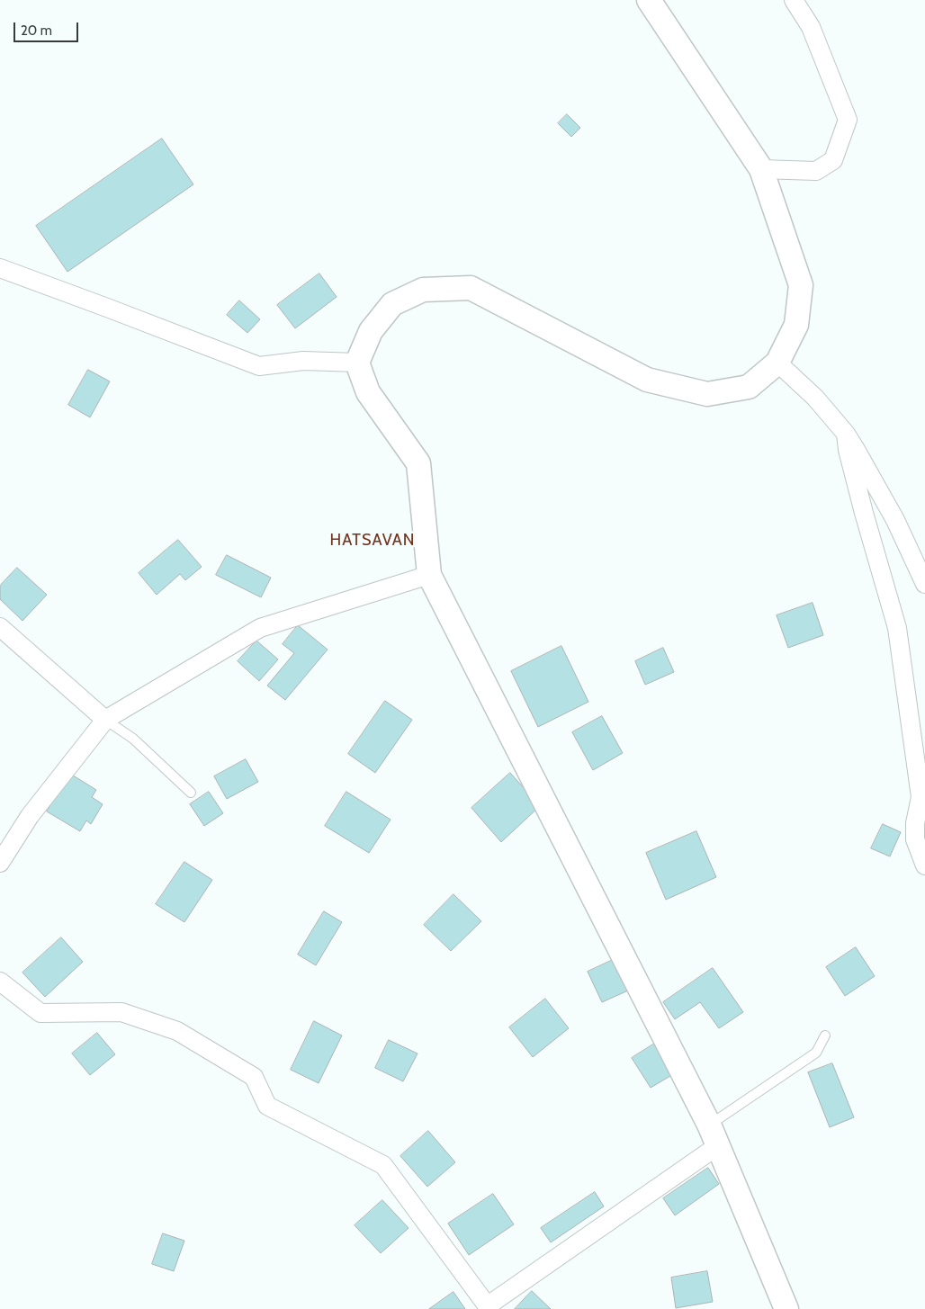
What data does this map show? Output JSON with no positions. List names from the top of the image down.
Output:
{
  "districts": ["HATSAVAN"],
  "scale_bar": "20 m"
}
